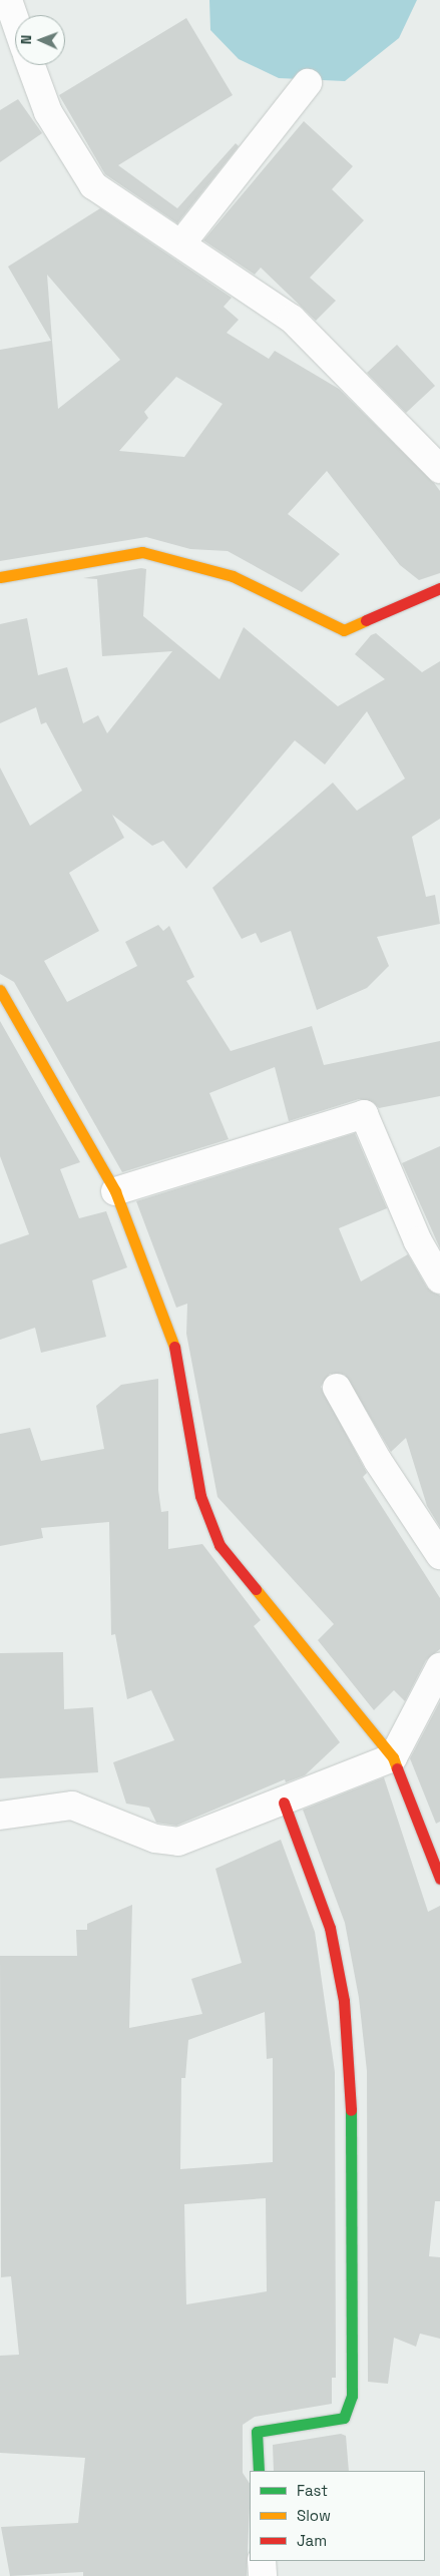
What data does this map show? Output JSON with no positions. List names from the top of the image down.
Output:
{
  "legend": ["Fast", "Slow", "Jam"],
  "north": "left"
}
